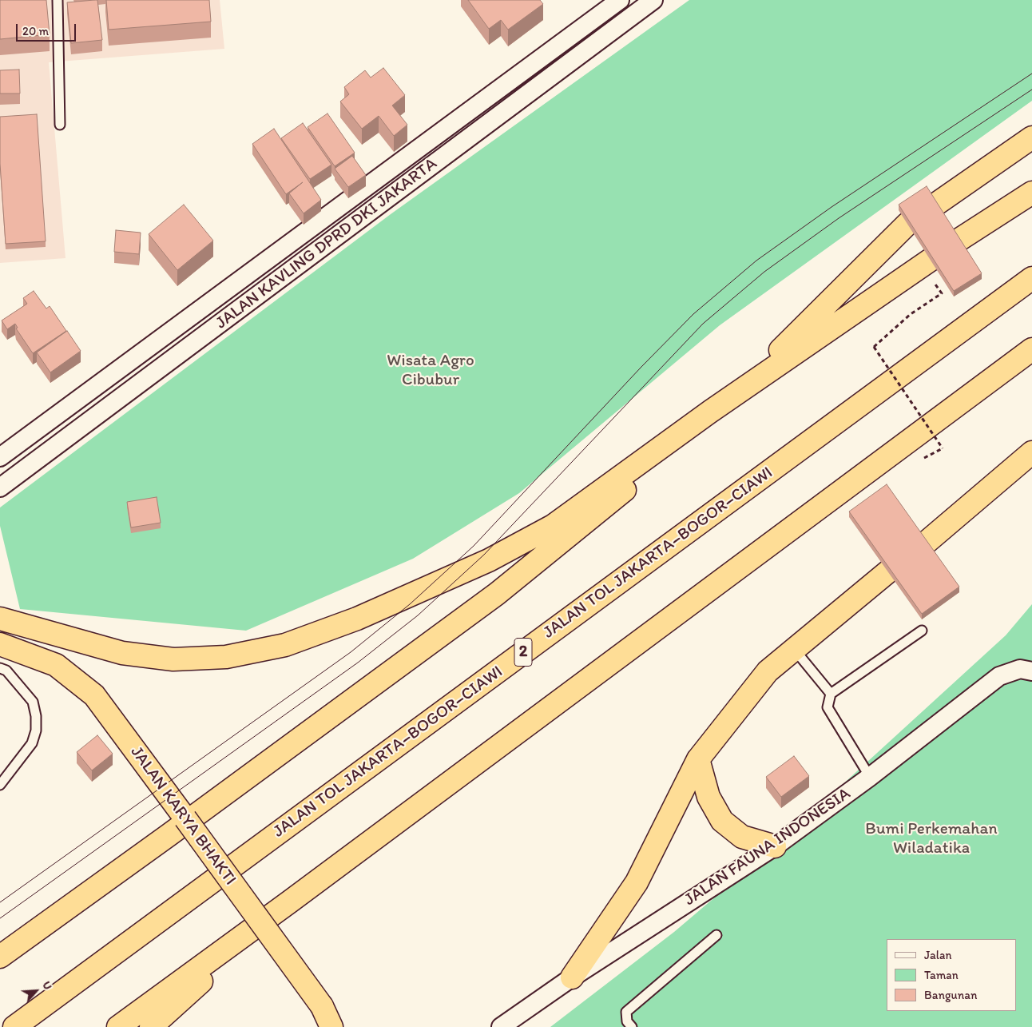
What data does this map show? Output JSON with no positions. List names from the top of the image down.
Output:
{
  "streets": {
    "highway": ["JALAN TOL JAKARTA–BOGOR–CIAWI", "2", "JALAN KARYA BHAKTI"],
    "street": ["JALAN KAVLING DPRD DKI JAKARTA", "JALAN FAUNA INDONESIA"]
  },
  "parks": ["Wisata Agro Cibubur", "Bumi Perkemahan Wiladatika"],
  "legend": ["Jalan", "Taman", "Bangunan"],
  "scale_bar": "20 m",
  "north": "top right"
}
